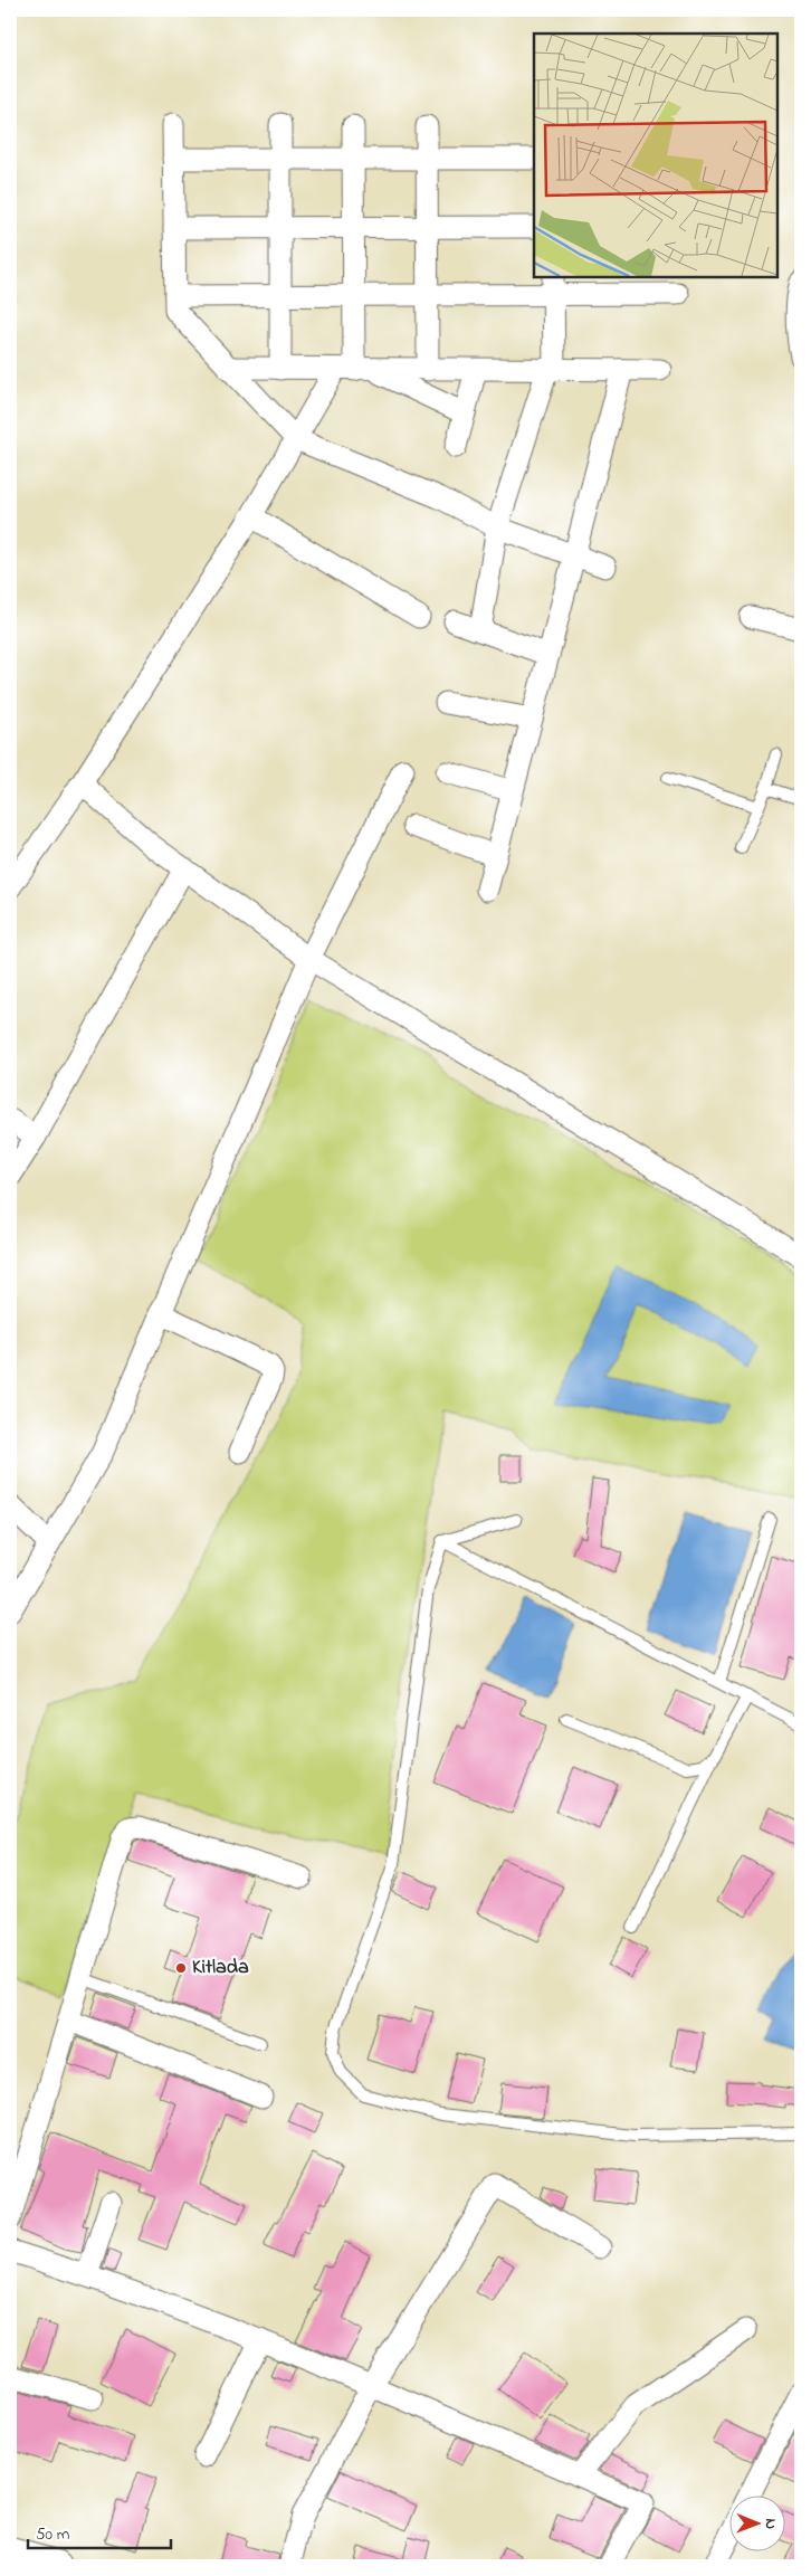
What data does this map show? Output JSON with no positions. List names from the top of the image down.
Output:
{
  "places": ["Kitlada"],
  "scale_bar": "50 m",
  "north": "right"
}
